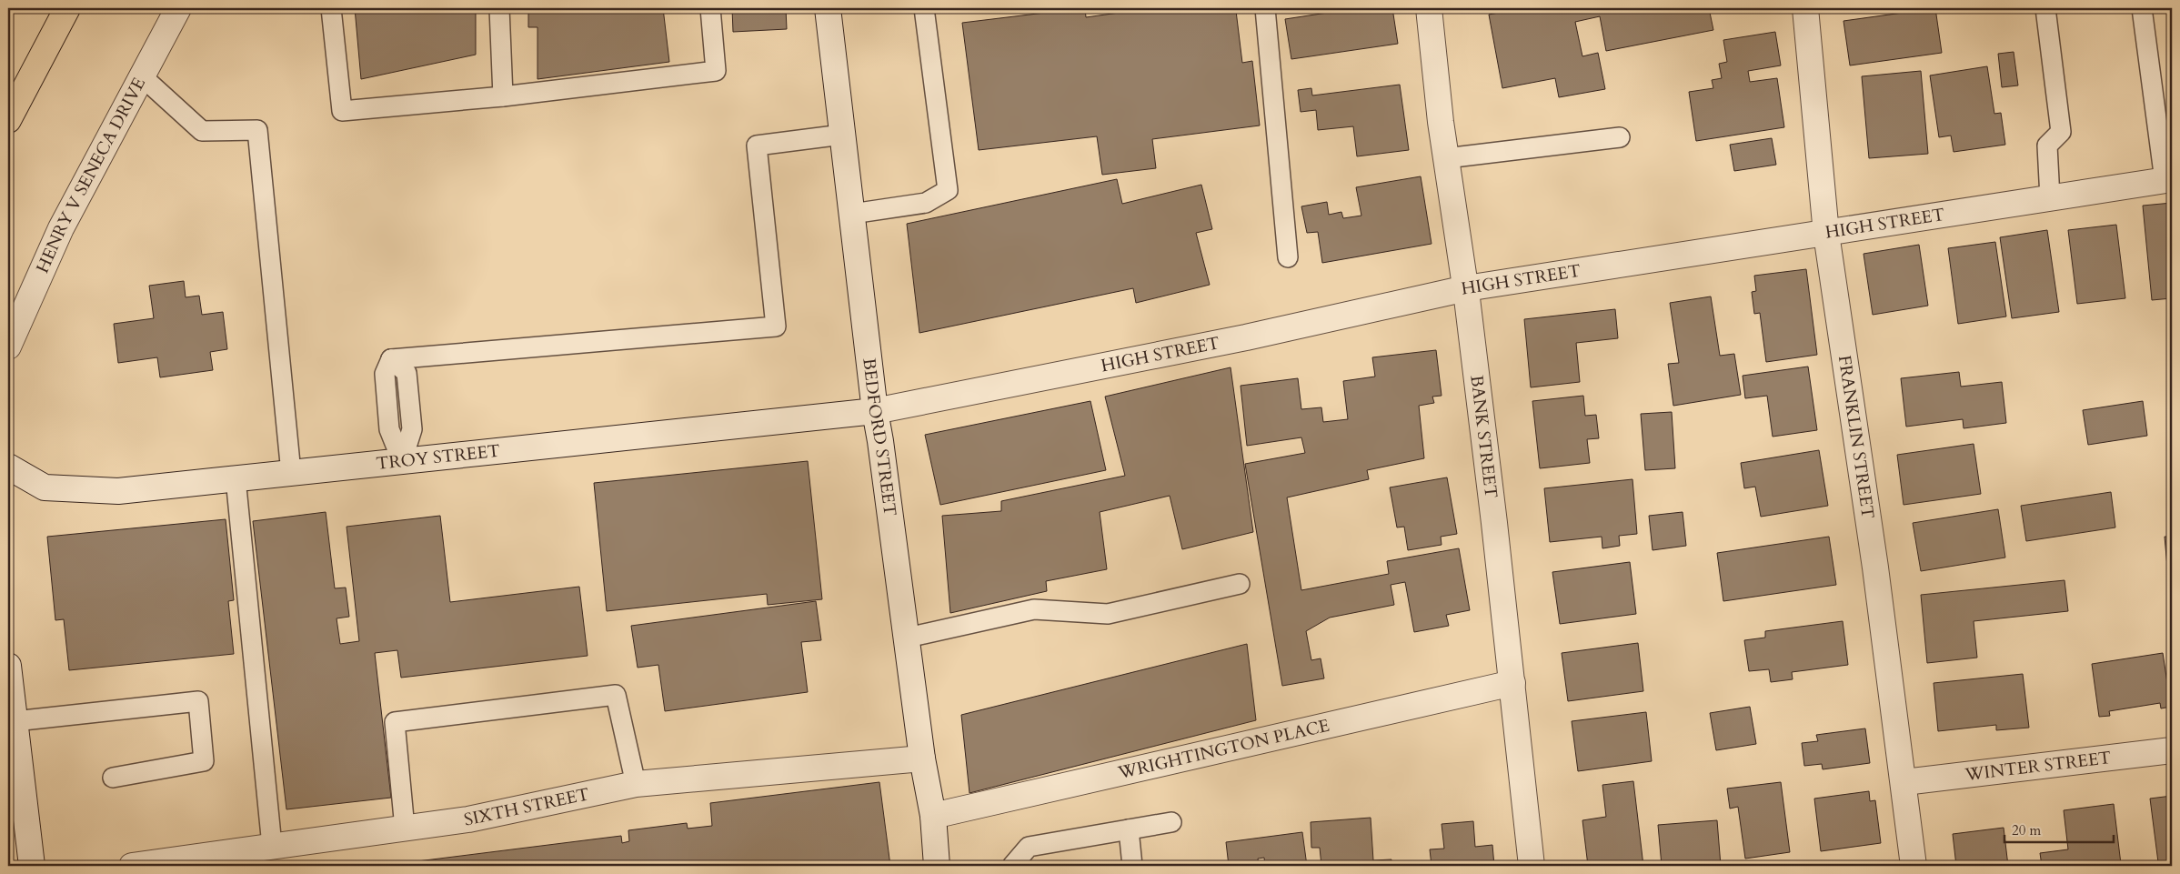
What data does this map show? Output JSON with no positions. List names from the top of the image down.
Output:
{
  "streets": {
    "street": [
      "HENRY V SENECA DRIVE",
      "HIGH STREET",
      "BANK STREET",
      "BEDFORD STREET",
      "FRANKLIN STREET",
      "TROY STREET",
      "WRIGHTINGTON PLACE",
      "WINTER STREET",
      "SIXTH STREET"
    ]
  },
  "crossings": [
    ["HIGH STREET", "BANK STREET"],
    ["HIGH STREET", "BEDFORD STREET"],
    ["HIGH STREET", "FRANKLIN STREET"],
    ["HIGH STREET", "TROY STREET"],
    ["BANK STREET", "WRIGHTINGTON PLACE"],
    ["BEDFORD STREET", "TROY STREET"],
    ["BEDFORD STREET", "WRIGHTINGTON PLACE"],
    ["BEDFORD STREET", "SIXTH STREET"],
    ["FRANKLIN STREET", "WINTER STREET"]
  ],
  "scale_bar": "20 m"
}
